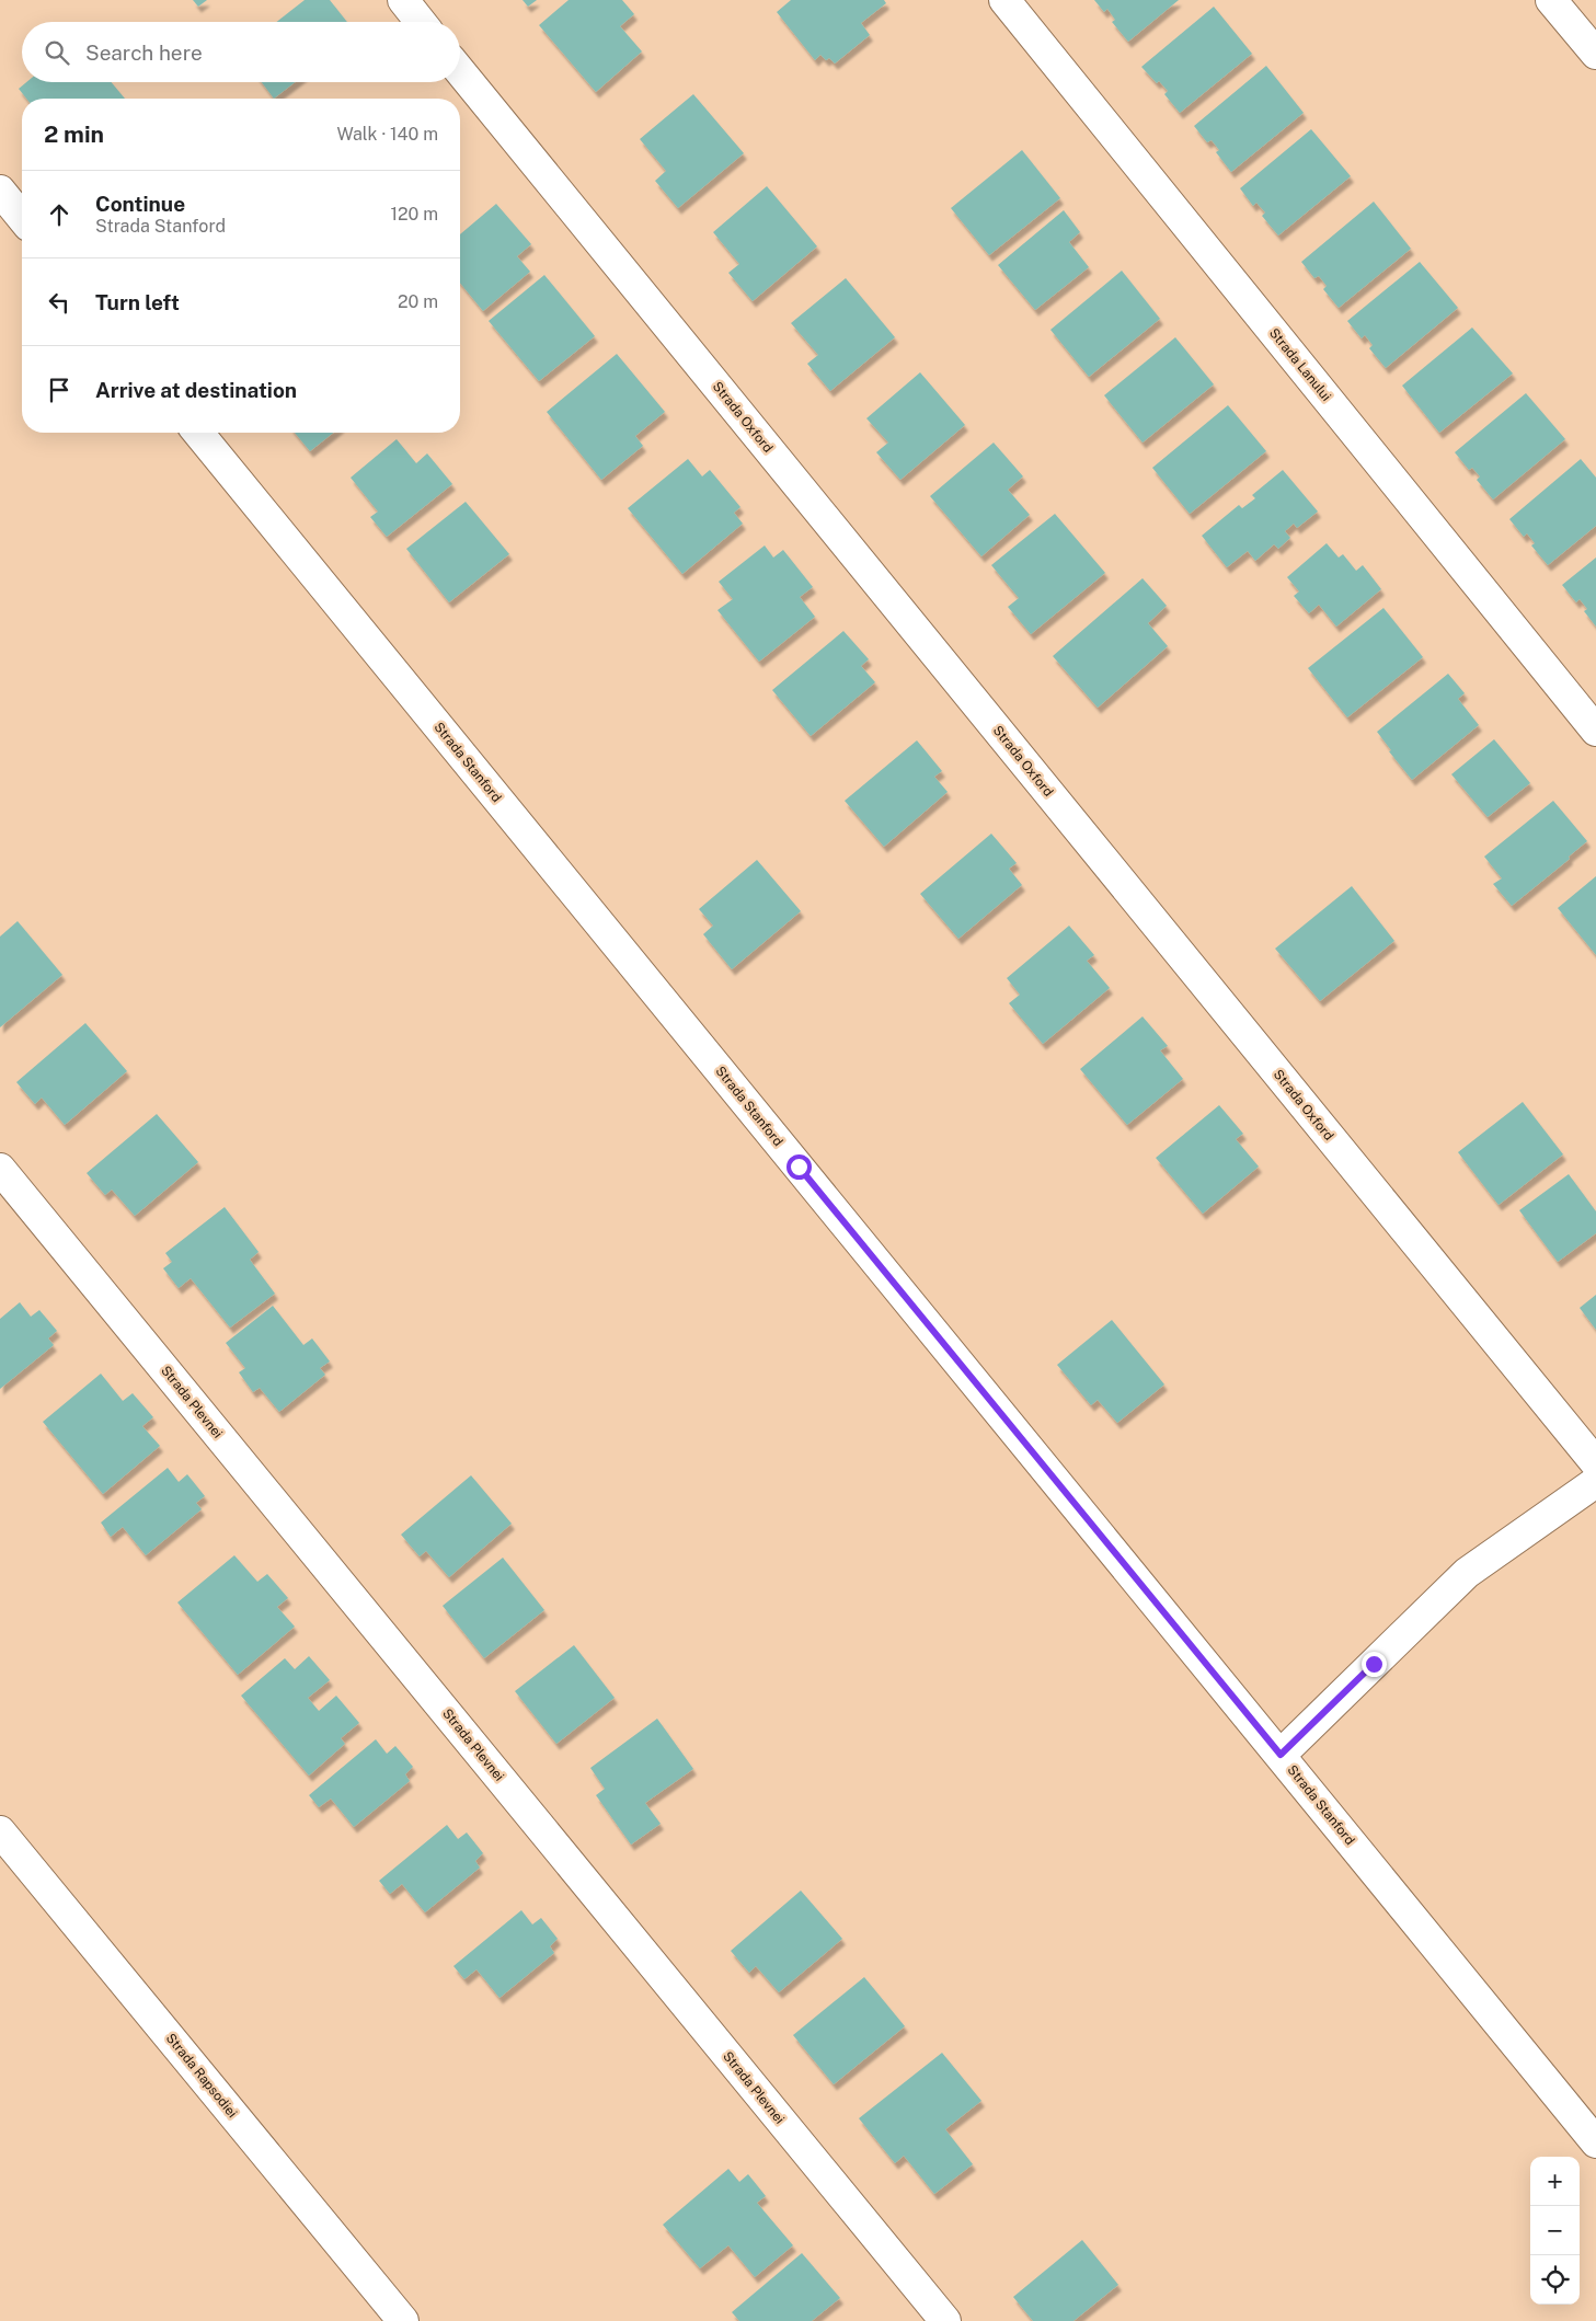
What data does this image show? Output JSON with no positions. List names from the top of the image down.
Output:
{
  "streets": {
    "street": [
      "Strada Lanului",
      "Strada Oxford",
      "Strada Stanford",
      "Strada Plevnei",
      "Strada Rapsodiei"
    ]
  },
  "page": {
    "search": "Search here",
    "heading": ["2 min", "Walk · 140 m"],
    "list": [
      ["Continue", "Strada Stanford", "120 m"],
      ["Turn left", "20 m"],
      "Arrive at destination"
    ],
    "map_buttons": ["+", "−"]
  }
}
